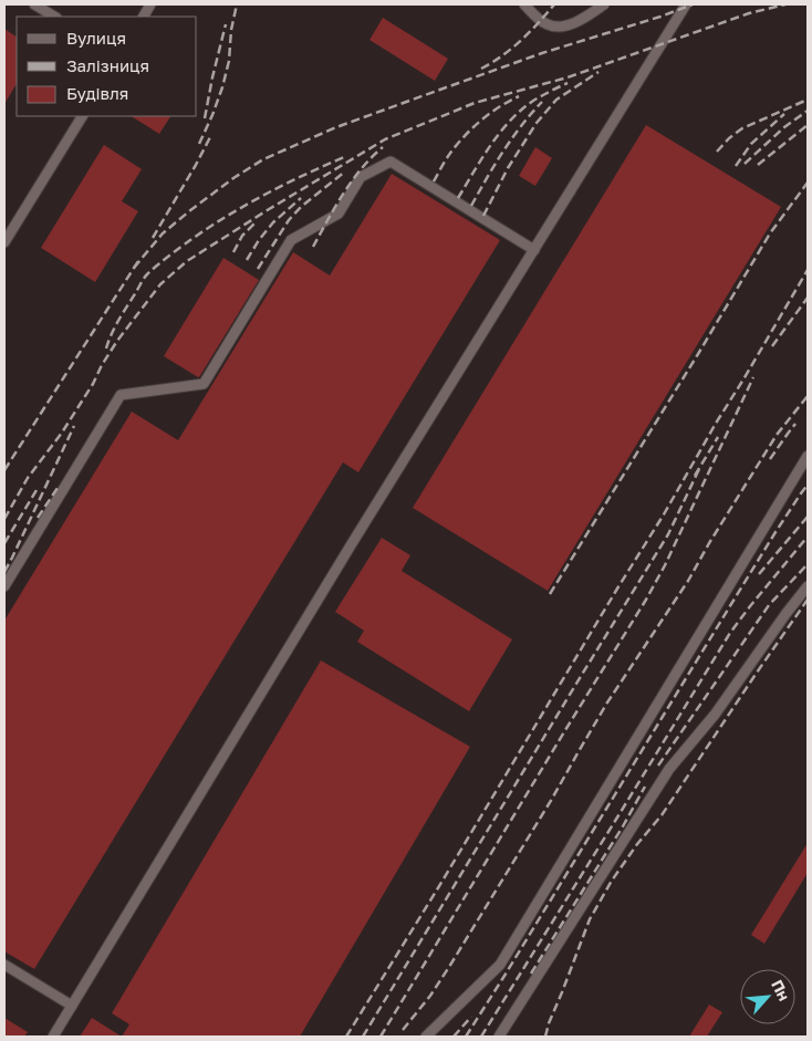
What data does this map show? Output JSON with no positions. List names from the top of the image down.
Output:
{
  "legend": ["Вулиця", "Залізниця", "Будівля"],
  "north": "top right"
}
